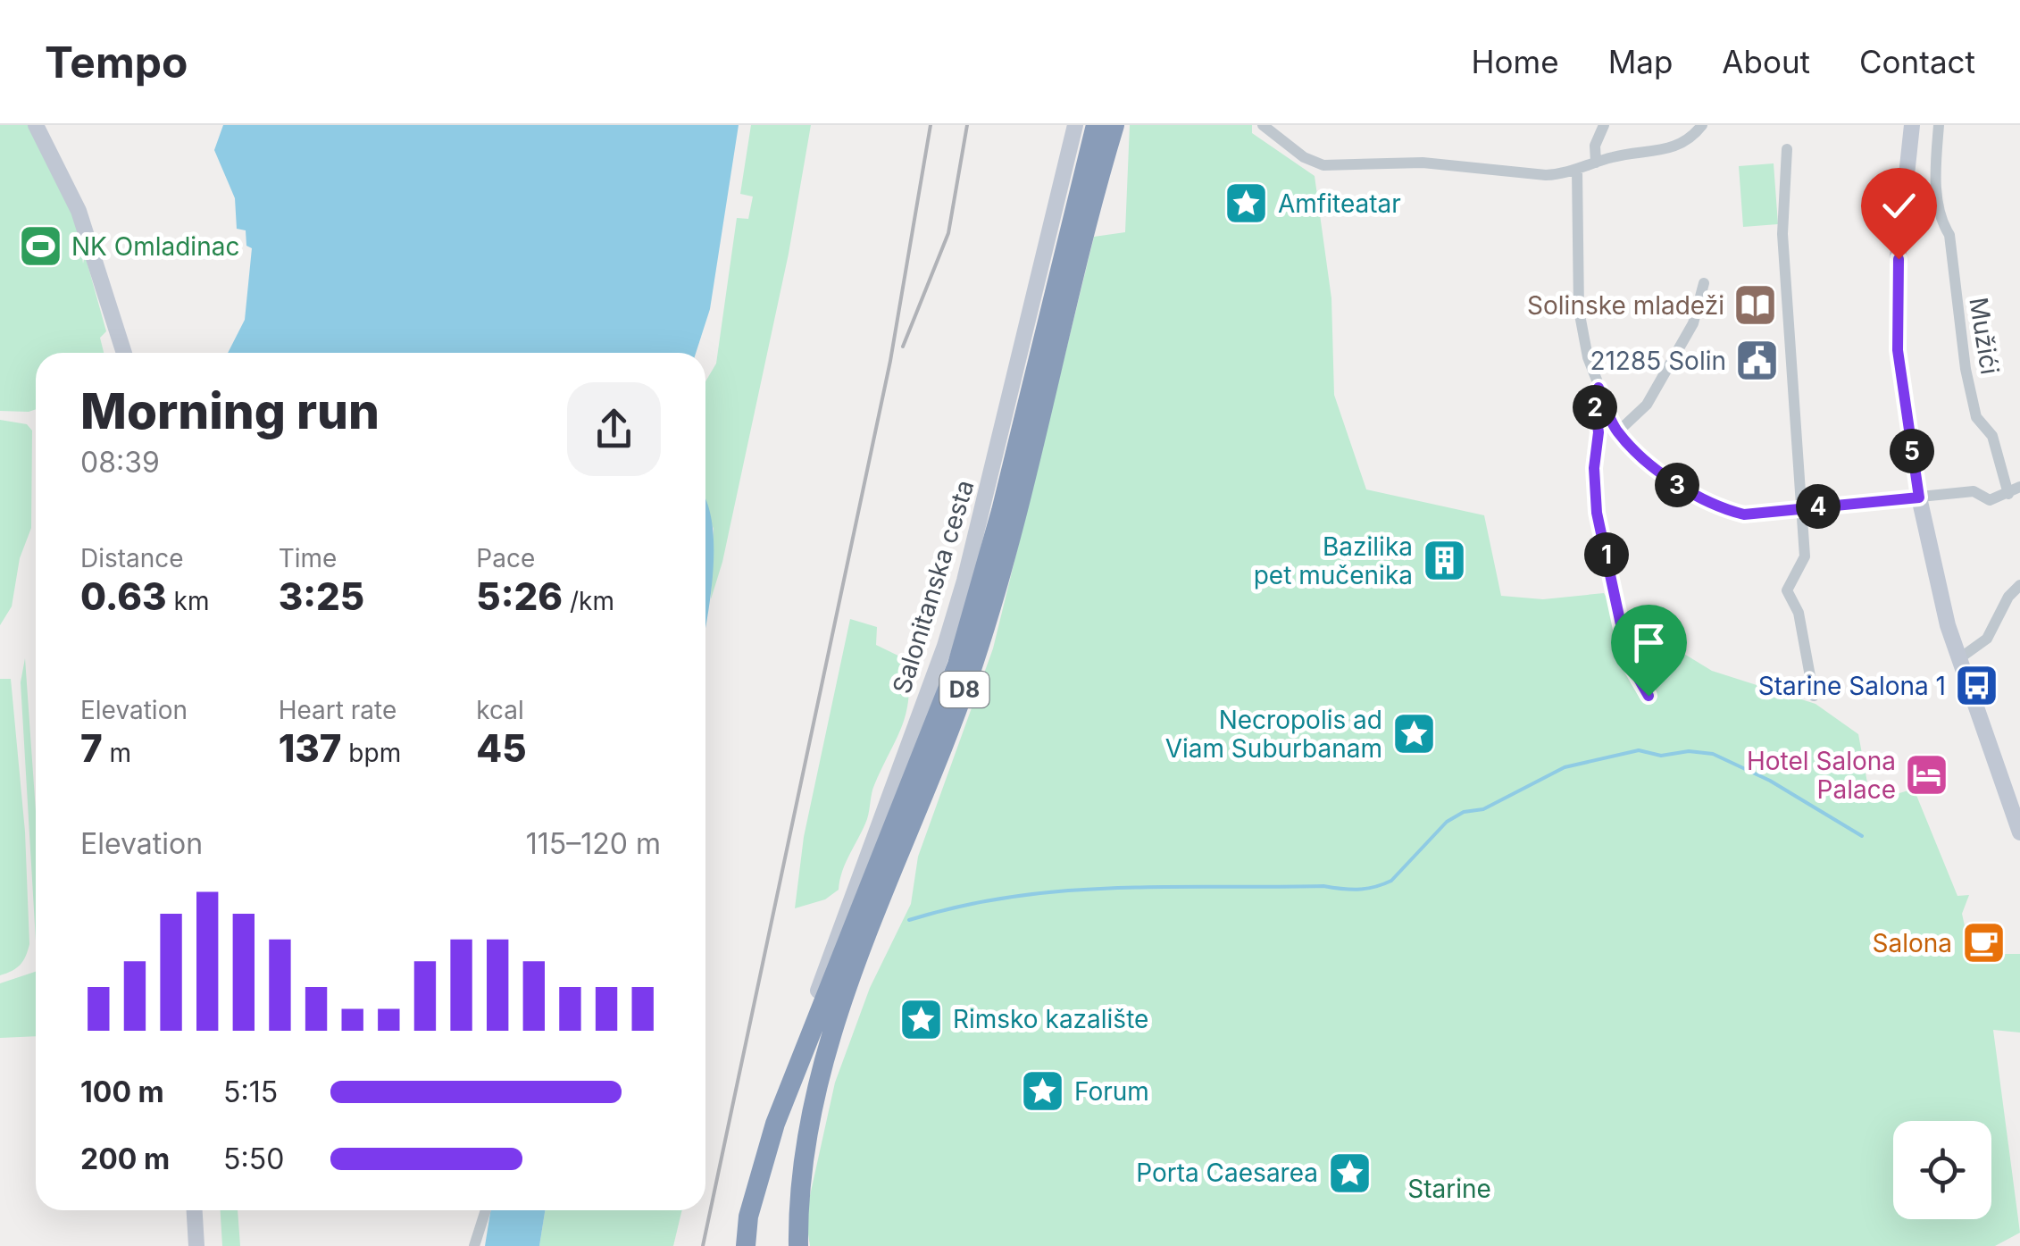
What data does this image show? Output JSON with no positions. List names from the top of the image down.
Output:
{
  "streets": {
    "highway": ["D8"],
    "main road": ["Salonitanska cesta"],
    "street": ["Mužići"]
  },
  "crossings": [
    ["Salonitanska cesta", "D8"]
  ],
  "parks": ["Starine"],
  "places": {
    "place": [
      "Amfiteatar",
      "Necropolis ad Viam Suburbanam",
      "Rimsko kazalište",
      "Forum",
      "Porta Caesarea"
    ],
    "sports": ["NK Omladinac"],
    "library": ["Solinske mladeži"],
    "public building": ["21285 Solin"],
    "building": ["Bazilika pet mučenika"],
    "bus stop": ["Starine Salona 1"],
    "hotel": ["Hotel Salona Palace"],
    "cafe": ["Salona"]
  },
  "page": {
    "header": "Tempo",
    "nav": [
      "Home",
      "Map",
      "About",
      "Contact"
    ],
    "heading": ["Morning run", "08:39"],
    "pins": [
      "2",
      "5",
      "3",
      "4",
      "1"
    ],
    "stats": [
      ["Distance", "0.63 km"],
      ["Time", "3:25"],
      ["Pace", "5:26 /km"],
      ["Elevation", "7 m"],
      ["Heart rate", "137 bpm"],
      ["kcal", "45"]
    ],
    "chart": ["Elevation", "115–120 m"],
    "list": [
      {
        "name": "100 m",
        "note": "5:15"
      },
      {
        "name": "200 m",
        "note": "5:50"
      }
    ]
  }
}
